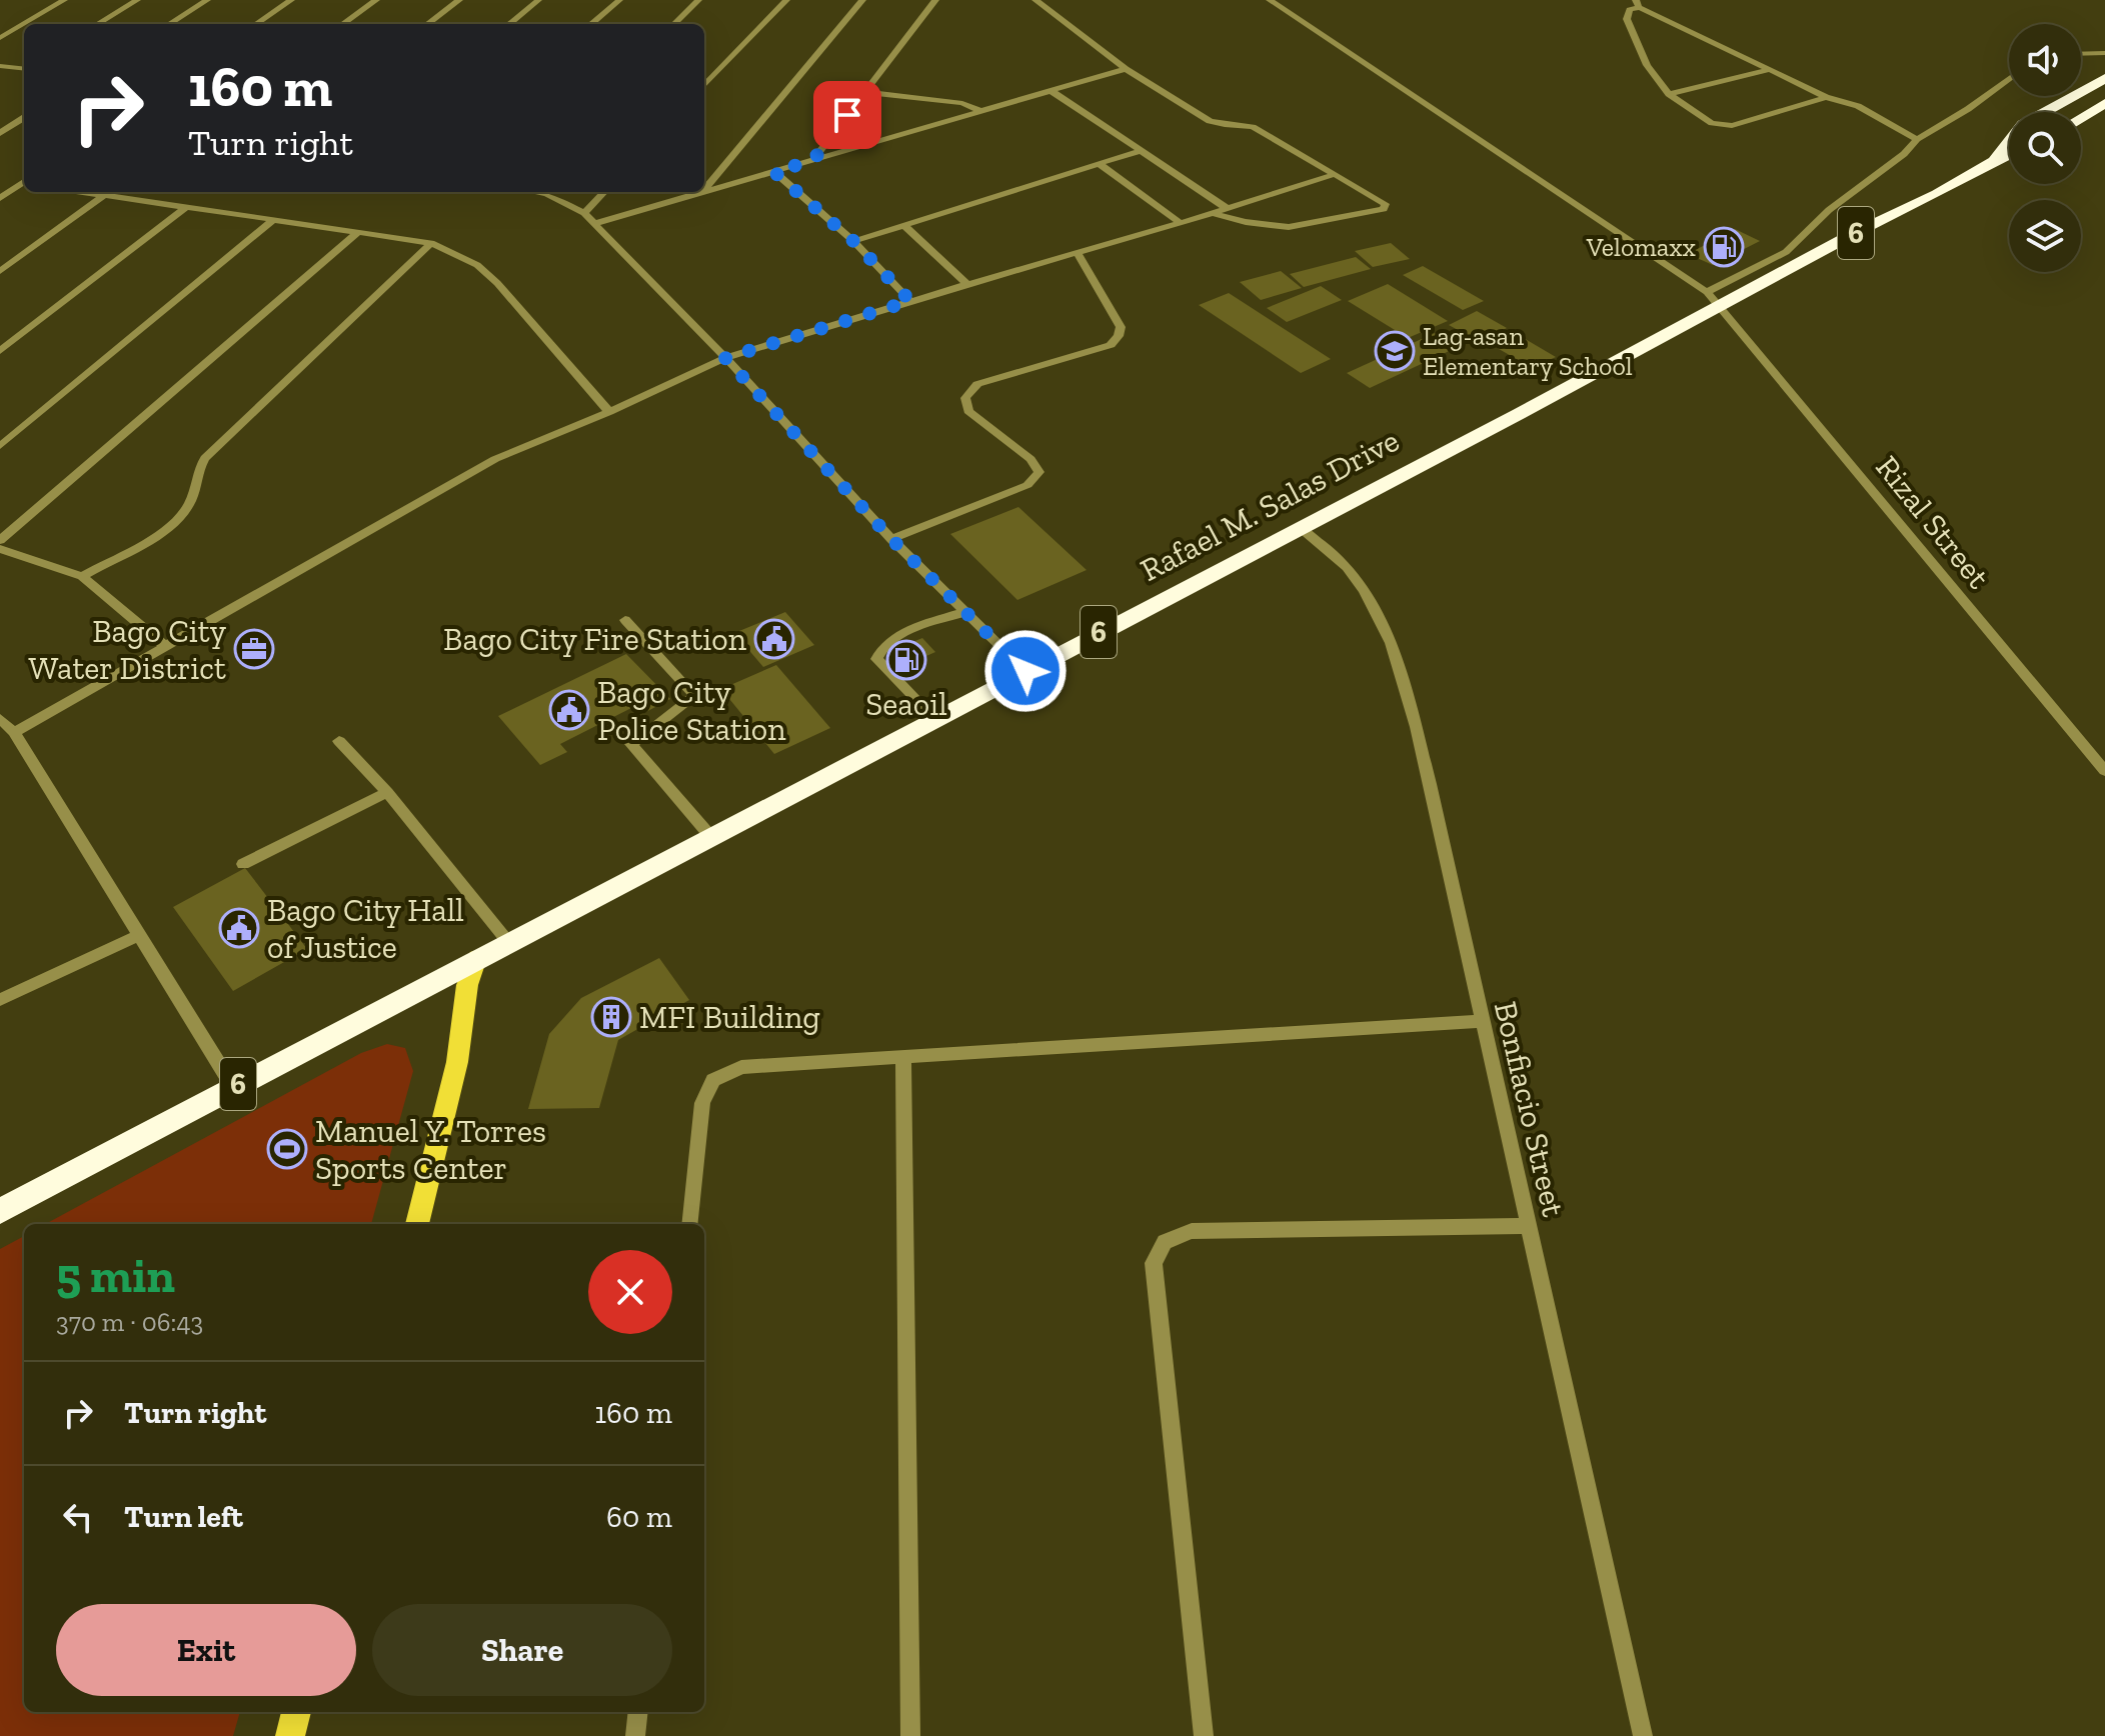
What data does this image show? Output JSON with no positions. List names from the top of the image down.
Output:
{
  "streets": {
    "highway": ["6", "Rafael M. Salas Drive"],
    "street": ["Rizal Street", "Bonfiacio Street"]
  },
  "crossings": [
    ["6", "Rafael M. Salas Drive"],
    ["6", "Rizal Street"],
    ["Rafael M. Salas Drive", "Rizal Street"],
    ["Rafael M. Salas Drive", "Bonfiacio Street"]
  ],
  "places": {
    "fuel station": ["Velomaxx", "Seaoil"],
    "school or university": ["Lag-asan Elementary School"],
    "public building": ["Bago City Fire Station", "Bago City Police Station", "Bago City Hall of Justice"],
    "office": ["Bago City Water District"],
    "building": ["MFI Building"],
    "sports": ["Manuel Y. Torres Sports Center"]
  },
  "page": {
    "turn": ["160 m", "Turn right"],
    "heading": ["5 min", "370 m · 06:43"],
    "list": [
      {
        "name": "Turn right",
        "value": "160 m"
      },
      {
        "name": "Turn left",
        "value": "60 m"
      }
    ],
    "buttons": ["Exit", "Share"]
  }
}
